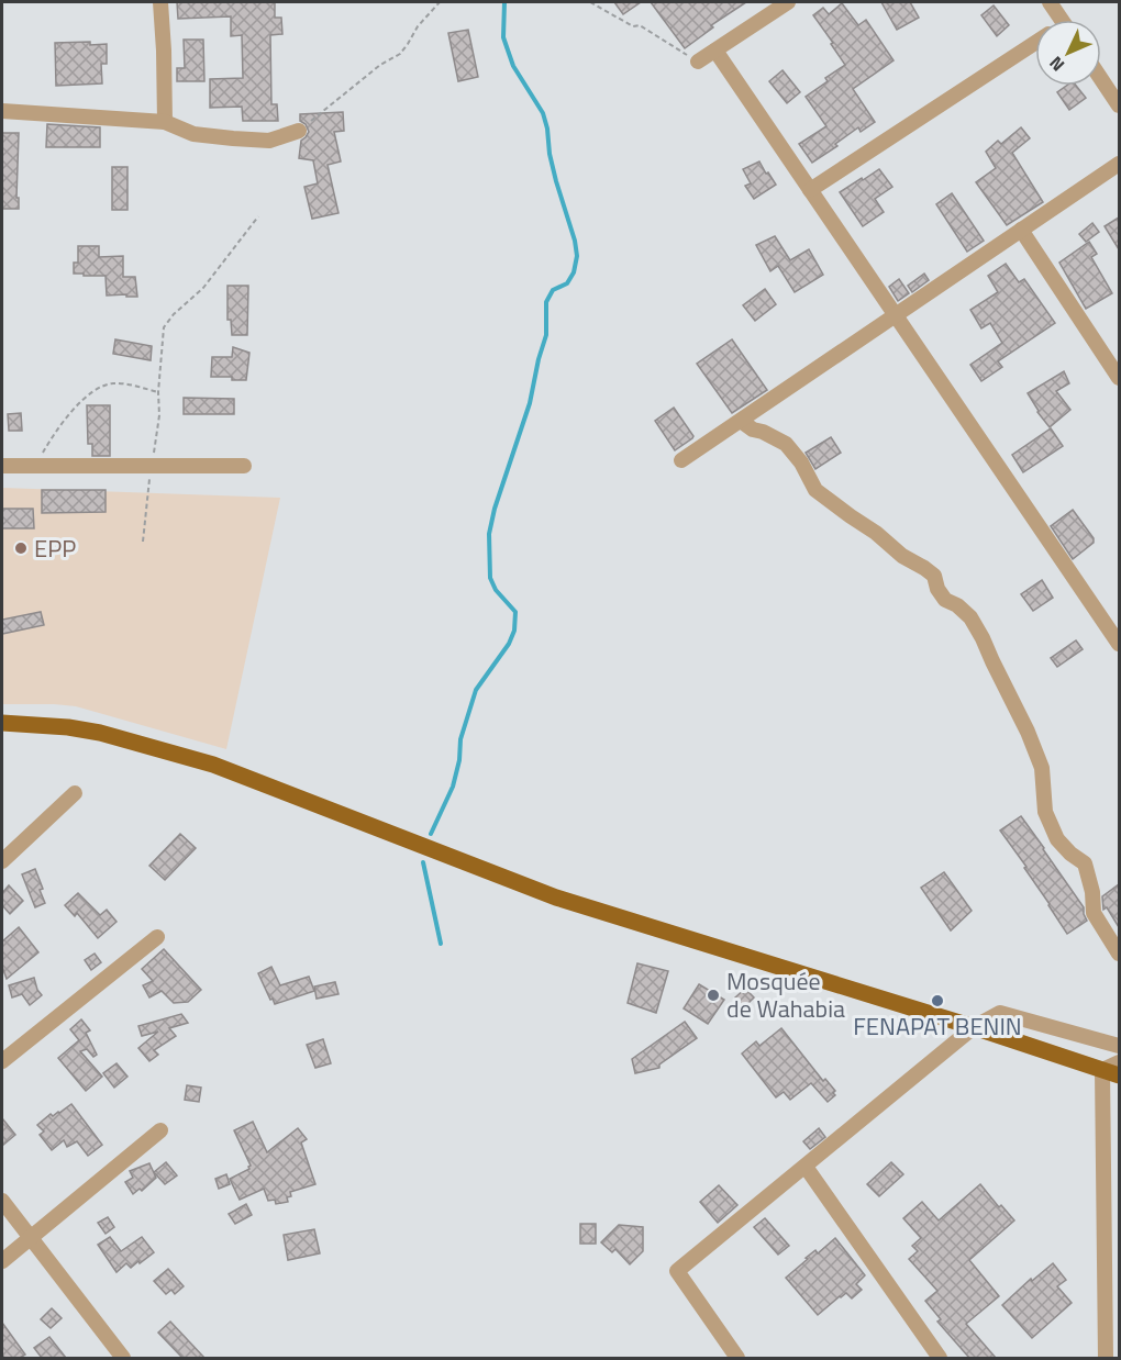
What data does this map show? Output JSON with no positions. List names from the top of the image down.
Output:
{
  "places": ["EPP", "Mosquée de Wahabia", "FENAPAT BENIN"],
  "north": "bottom left"
}
